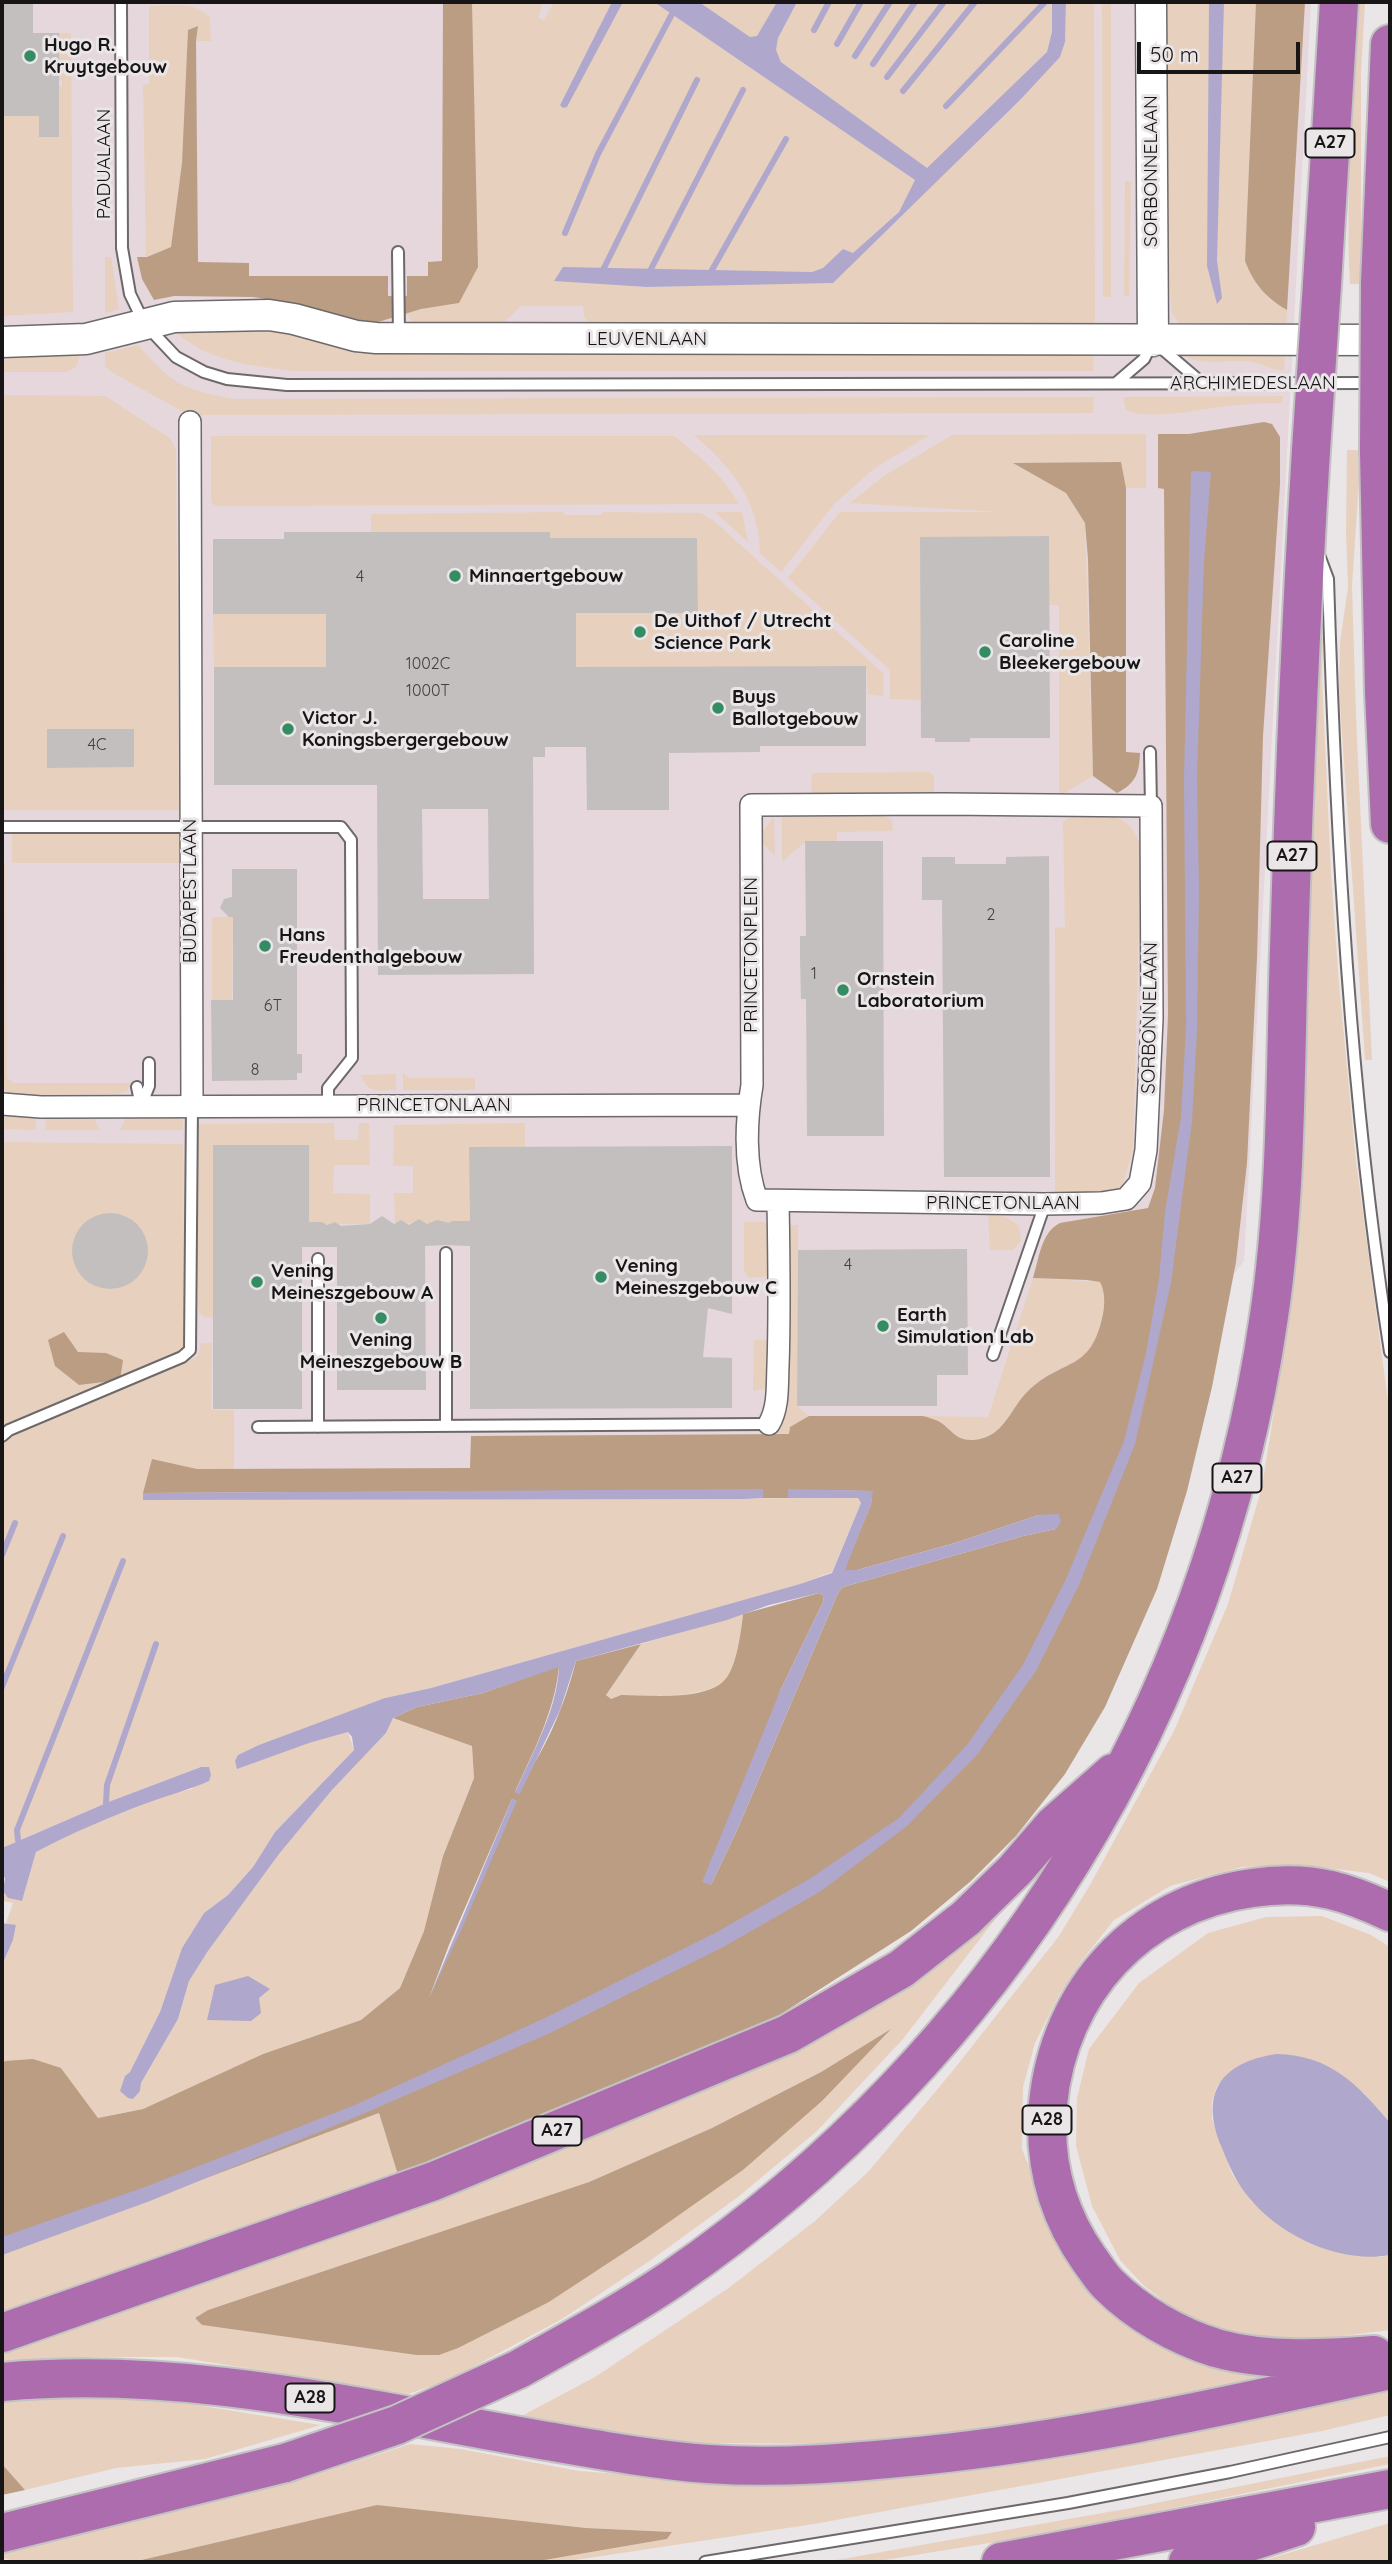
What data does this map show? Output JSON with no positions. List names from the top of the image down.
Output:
{
  "streets": {
    "highway": ["A27", "A28"],
    "main road": ["SORBONNELAAN", "LEUVENLAAN"],
    "street": ["BUDAPESTLAAN", "PRINCETONPLEIN", "PRINCETONLAAN"],
    "lane": ["PADUALAAN", "ARCHIMEDESLAAN"]
  },
  "crossings": [
    ["PADUALAAN", "LEUVENLAAN"],
    ["SORBONNELAAN", "LEUVENLAAN"],
    ["SORBONNELAAN", "PRINCETONPLEIN"],
    ["SORBONNELAAN", "PRINCETONLAAN"],
    ["BUDAPESTLAAN", "PRINCETONLAAN"],
    ["PRINCETONPLEIN", "PRINCETONLAAN"]
  ],
  "places": [
    "Hugo R. Kruytgebouw",
    "Minnaertgebouw",
    "De Uithof / Utrecht Science Park",
    "Caroline Bleekergebouw",
    "Buys Ballotgebouw",
    "Victor J. Koningsbergergebouw",
    "Hans Freudenthalgebouw",
    "Ornstein Laboratorium",
    "Vening Meineszgebouw C",
    "Vening Meineszgebouw A",
    "Vening Meineszgebouw B",
    "Earth Simulation Lab"
  ],
  "house_numbers": [
    "4",
    "1002C",
    "1000T",
    "4C",
    "2",
    "1",
    "6T",
    "8",
    "4"
  ],
  "scale_bar": "50 m"
}
